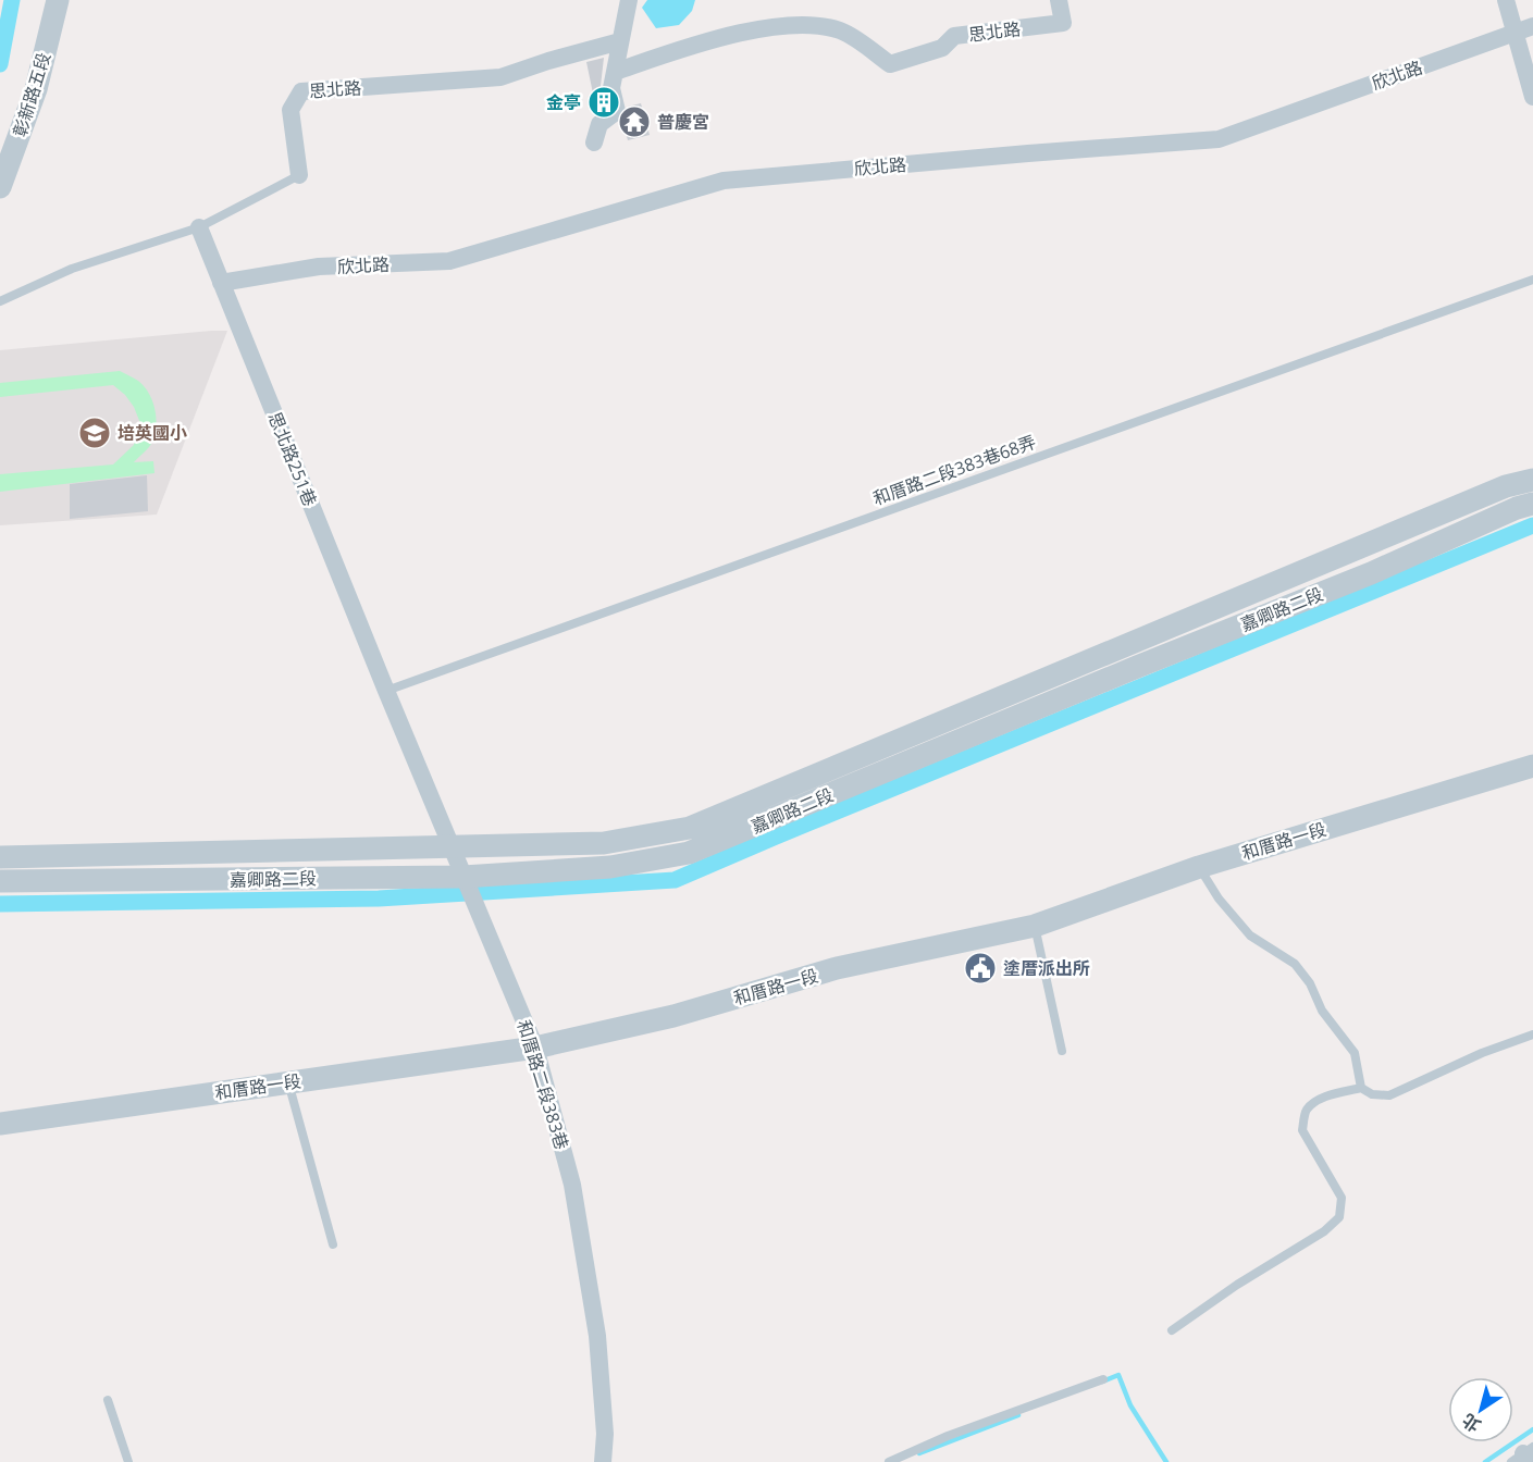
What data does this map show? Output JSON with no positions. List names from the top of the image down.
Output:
{
  "streets": {
    "street": [
      "思北路",
      "欣北路",
      "彰新路五段",
      "思北路251巷",
      "嘉卿路二段",
      "和厝路一段",
      "和厝路二段383巷"
    ],
    "lane": ["和厝路二段383巷68弄"]
  },
  "crossings": [
    ["思北路", "思北路251巷"],
    ["欣北路", "思北路251巷"],
    ["思北路251巷", "和厝路二段383巷68弄"],
    ["思北路251巷", "和厝路二段383巷"],
    ["和厝路二段383巷68弄", "和厝路二段383巷"],
    ["嘉卿路二段", "和厝路二段383巷"],
    ["和厝路一段", "和厝路二段383巷"]
  ],
  "places": {
    "building": ["金亭"],
    "temple": ["普慶宮"],
    "school or university": ["培英國小"],
    "public building": ["塗厝派出所"]
  },
  "north": "bottom left"
}
